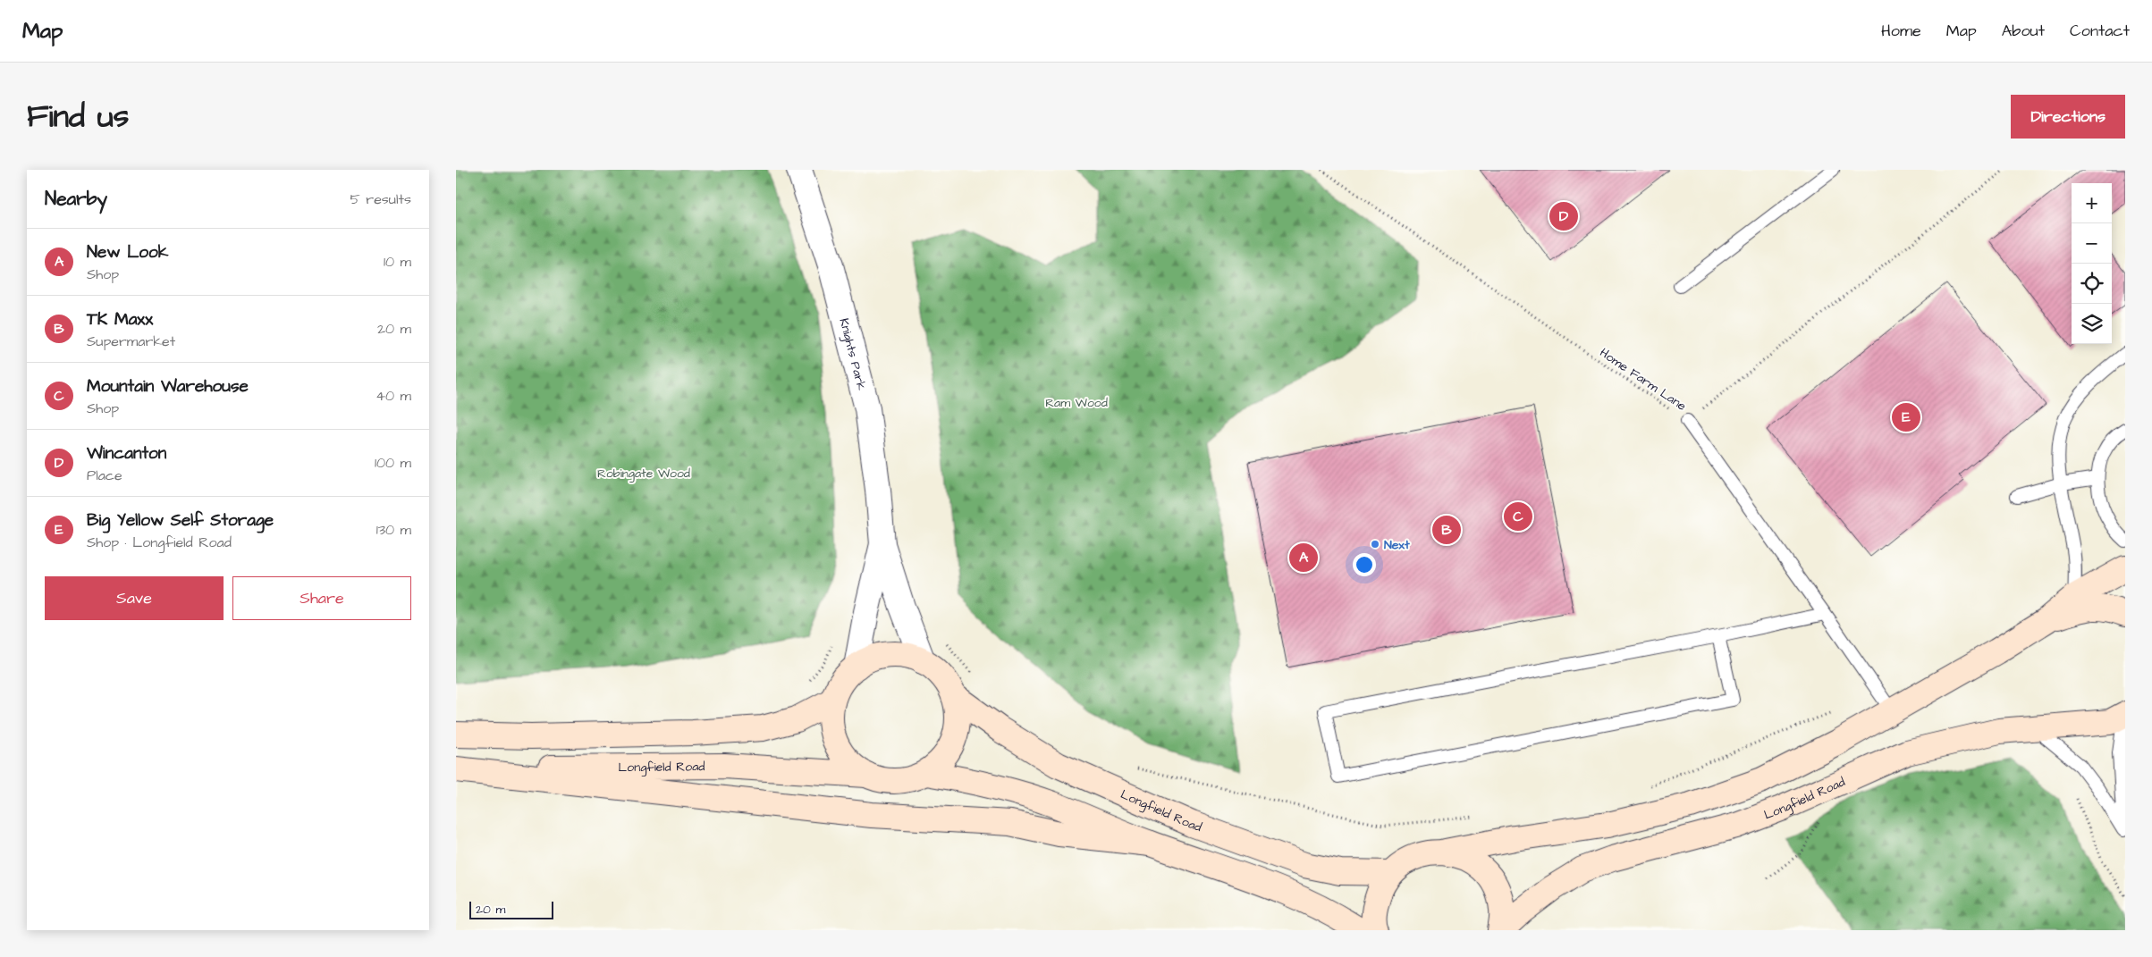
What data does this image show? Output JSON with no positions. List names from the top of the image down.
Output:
{
  "streets": {
    "street": ["Knights Park", "Longfield Road"],
    "path": ["Home Farm Lane"]
  },
  "crossings": [
    ["Knights Park", "Longfield Road"]
  ],
  "parks": ["Ram Wood", "Robingate Wood"],
  "places": ["Next"],
  "scale_bar": "20 m",
  "page": {
    "header": "Map",
    "nav": [
      "Home",
      "Map",
      "About",
      "Contact"
    ],
    "title": "Find us",
    "buttons": [
      "Directions",
      ["Save", "Share"]
    ],
    "heading": ["Nearby", "5 results"],
    "map_buttons": ["+", "−"],
    "pins": [
      "D",
      "E",
      "C",
      "B",
      "A"
    ],
    "list": [
      {
        "mark": "A",
        "name": "New Look",
        "note": "Shop",
        "value": "10 m"
      },
      {
        "mark": "B",
        "name": "TK Maxx",
        "note": "Supermarket",
        "value": "20 m"
      },
      {
        "mark": "C",
        "name": "Mountain Warehouse",
        "note": "Shop",
        "value": "40 m"
      },
      {
        "mark": "D",
        "name": "Wincanton",
        "note": "Place",
        "value": "100 m"
      },
      {
        "mark": "E",
        "name": "Big Yellow Self Storage",
        "note": "Shop · Longfield Road",
        "value": "130 m"
      }
    ],
    "scale": "20 m"
  }
}
